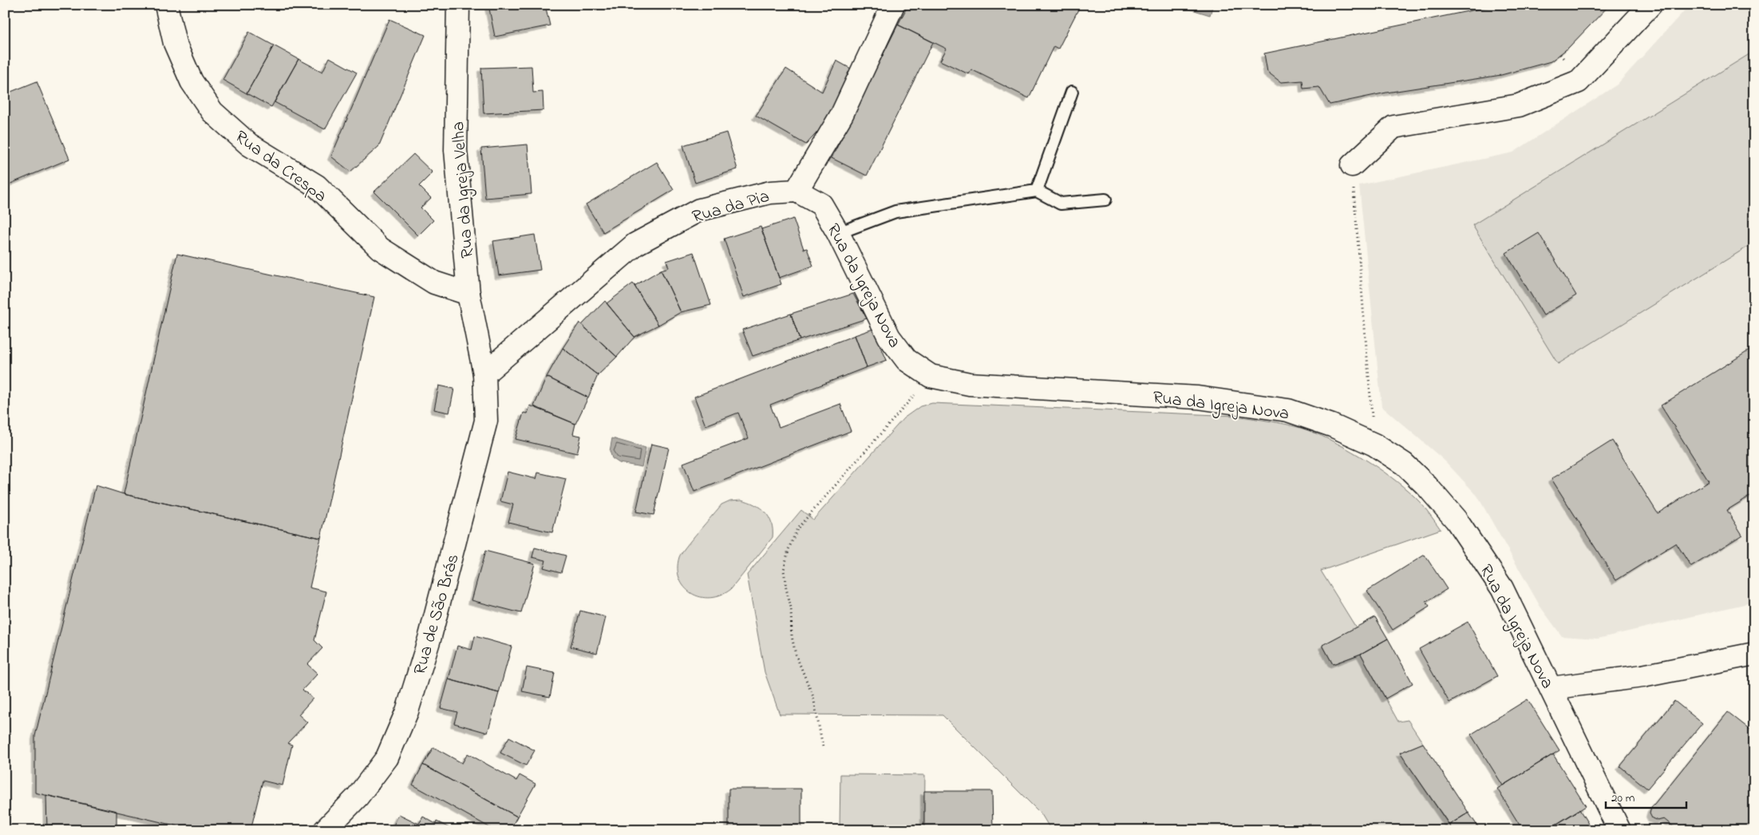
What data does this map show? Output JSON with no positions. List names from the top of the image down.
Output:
{
  "streets": {
    "street": [
      "Rua da Crespa",
      "Rua da Igreja Velha",
      "Rua da Pia",
      "Rua da Igreja Nova",
      "Rua de São Brás"
    ]
  },
  "crossings": [
    ["Rua da Crespa", "Rua da Igreja Velha"],
    ["Rua da Igreja Velha", "Rua da Pia"],
    ["Rua da Igreja Velha", "Rua de São Brás"],
    ["Rua da Pia", "Rua da Igreja Nova"],
    ["Rua da Pia", "Rua de São Brás"]
  ],
  "scale_bar": "20 m"
}
